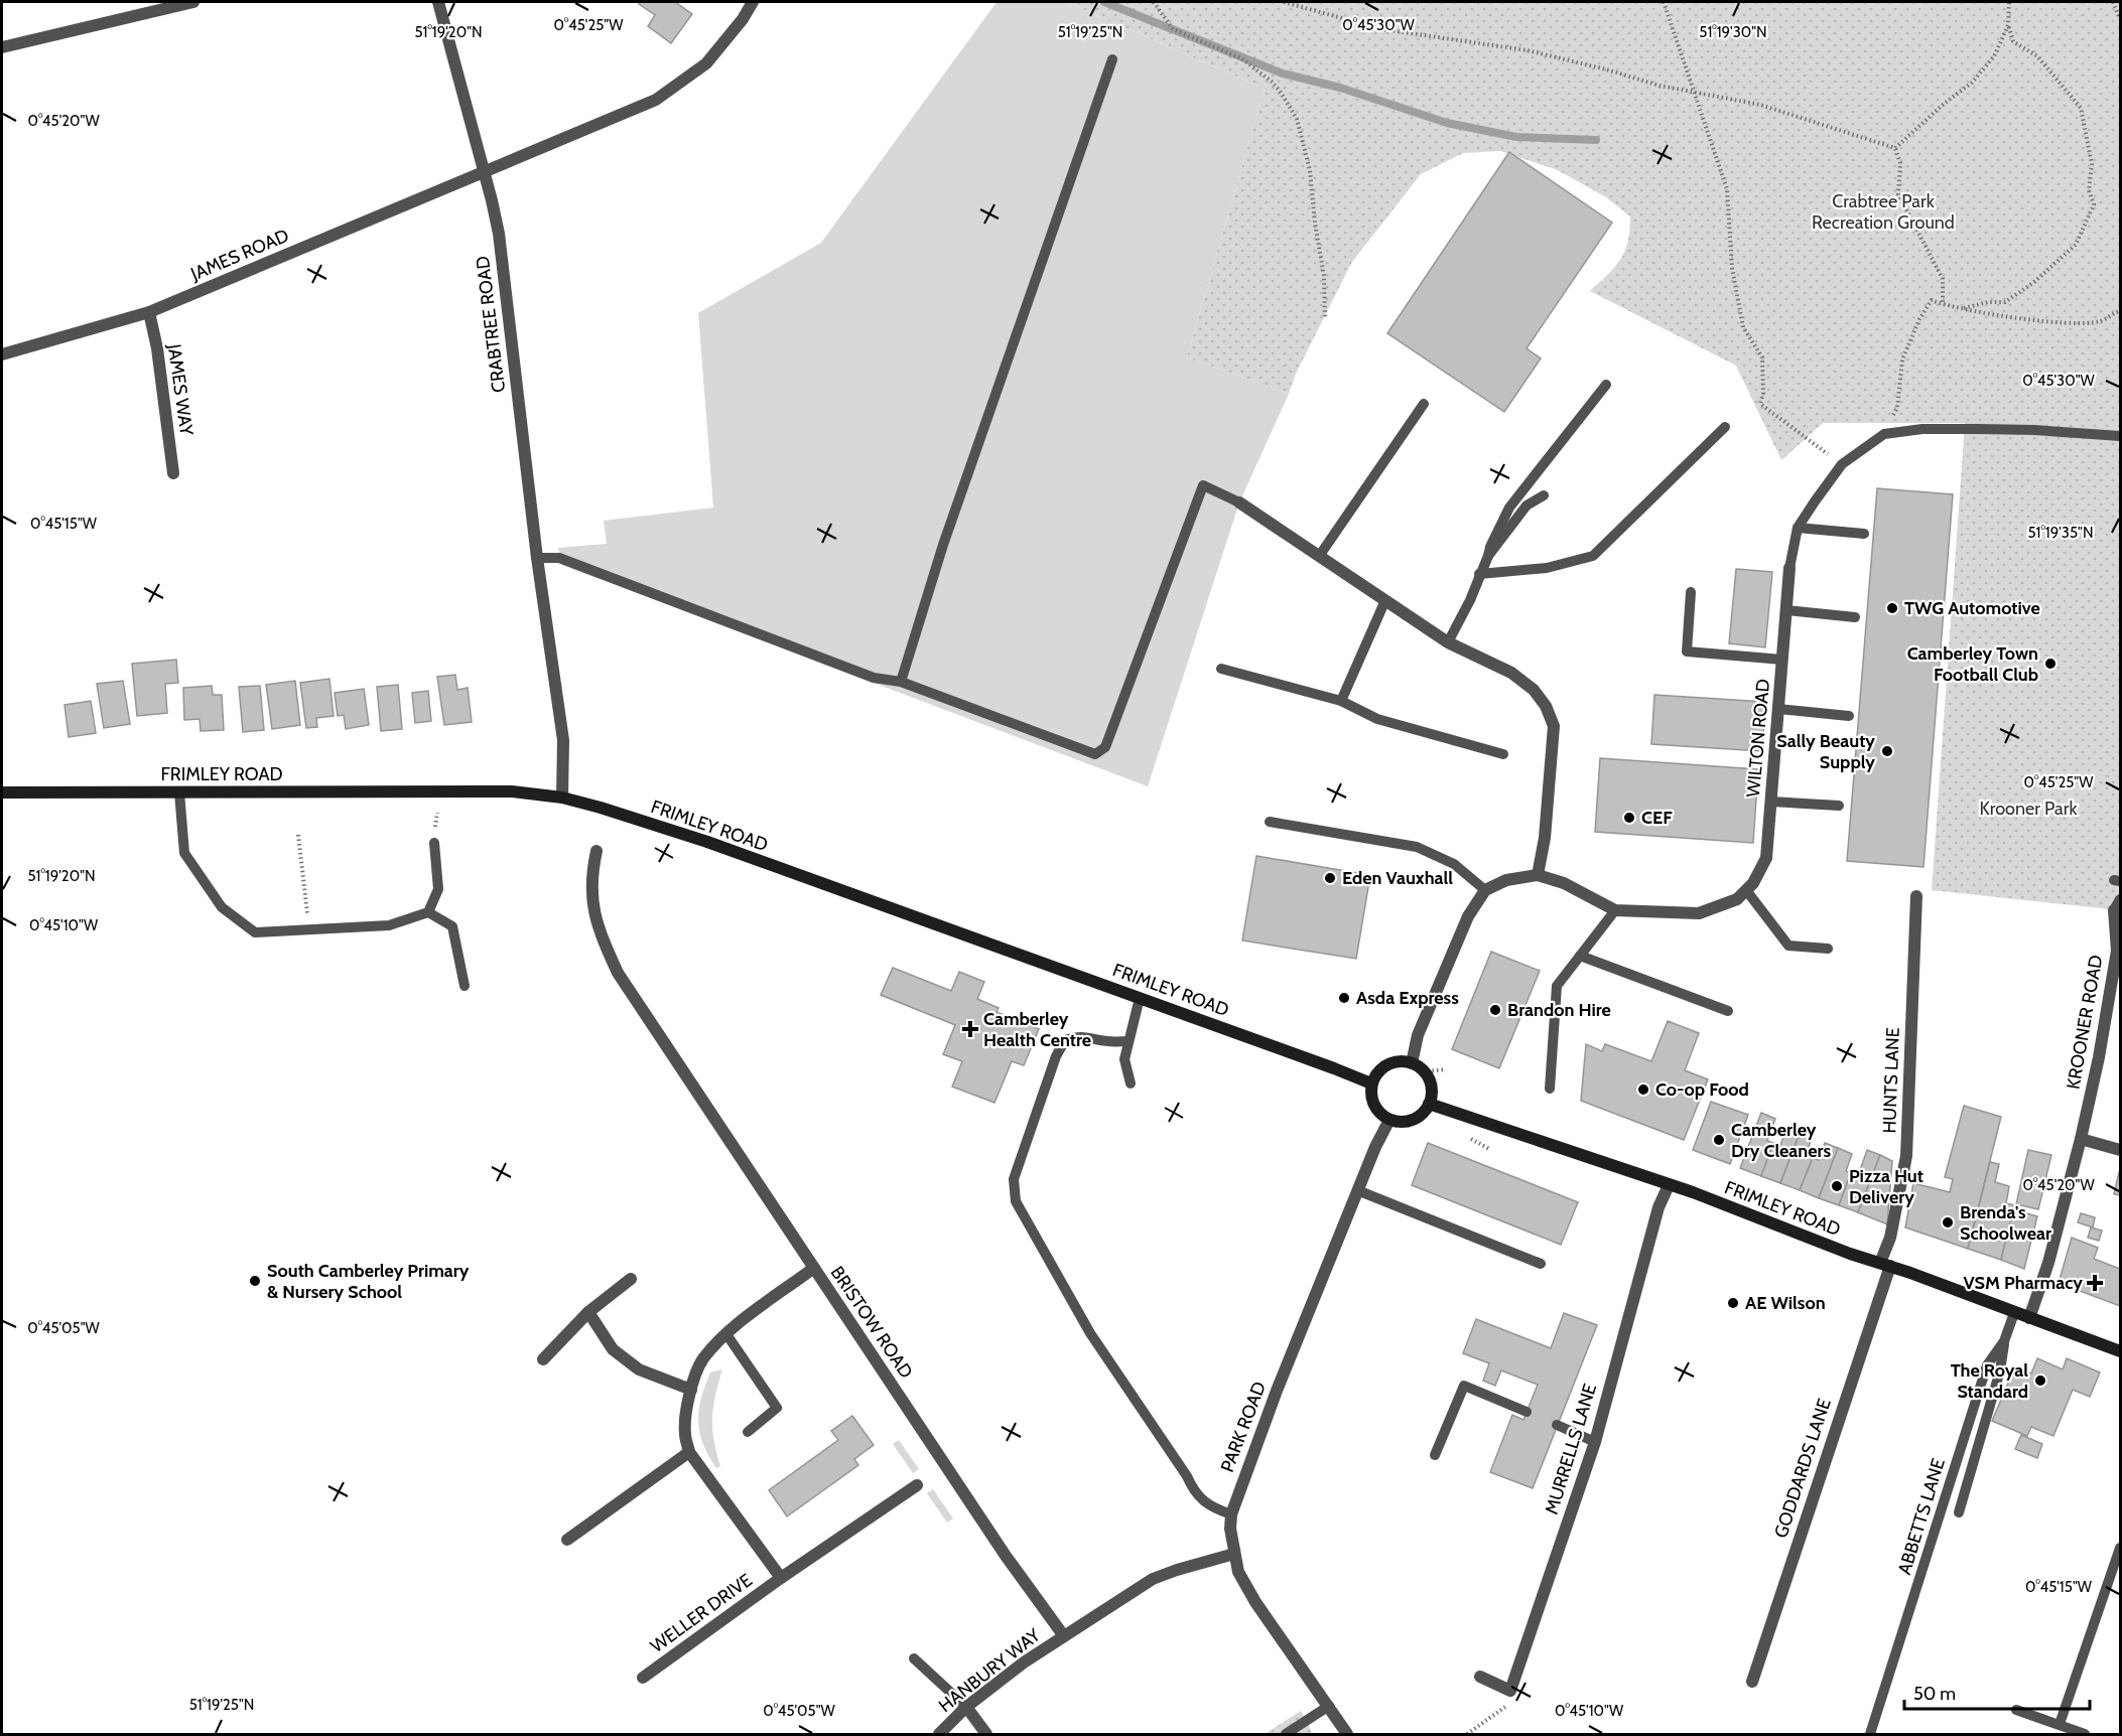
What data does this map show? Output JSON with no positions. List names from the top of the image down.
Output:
{
  "streets": {
    "main road": ["FRIMLEY ROAD"],
    "street": [
      "JAMES ROAD",
      "CRABTREE ROAD",
      "JAMES WAY",
      "WILTON ROAD",
      "KROONER ROAD",
      "HUNTS LANE",
      "BRISTOW ROAD",
      "PARK ROAD",
      "MURRELLS LANE",
      "GODDARDS LANE",
      "WELLER DRIVE",
      "HANBURY WAY"
    ],
    "lane": ["ABBETTS LANE"]
  },
  "crossings": [
    ["JAMES ROAD", "CRABTREE ROAD"],
    ["JAMES ROAD", "JAMES WAY"],
    ["CRABTREE ROAD", "FRIMLEY ROAD"],
    ["FRIMLEY ROAD", "KROONER ROAD"],
    ["FRIMLEY ROAD", "HUNTS LANE"],
    ["FRIMLEY ROAD", "PARK ROAD"],
    ["FRIMLEY ROAD", "MURRELLS LANE"],
    ["FRIMLEY ROAD", "GODDARDS LANE"],
    ["FRIMLEY ROAD", "ABBETTS LANE"],
    ["HUNTS LANE", "GODDARDS LANE"],
    ["BRISTOW ROAD", "WELLER DRIVE"],
    ["BRISTOW ROAD", "HANBURY WAY"]
  ],
  "parks": ["Crabtree Park Recreation Ground", "Krooner Park"],
  "places": {
    "other": [
      "TWG Automotive",
      "Camberley Town Football Club",
      "Sally Beauty Supply",
      "CEF",
      "Eden Vauxhall",
      "Asda Express",
      "Brandon Hire",
      "Co-op Food",
      "Camberley Dry Cleaners",
      "Pizza Hut Delivery",
      "Brenda's Schoolwear",
      "South Camberley Primary & Nursery School",
      "AE Wilson",
      "The Royal Standard"
    ],
    "health": ["Camberley Health Centre", "VSM Pharmacy"]
  },
  "scale_bar": "50 m",
  "coordinates": [
    "0°45'25\"W",
    "0°45'30\"W",
    "51°19'20\"N",
    "51°19'25\"N",
    "51°19'30\"N",
    "0°45'20\"W",
    "0°45'15\"W",
    "51°19'35\"N",
    "0°45'10\"W",
    "0°45'05\"W"
  ]
}
